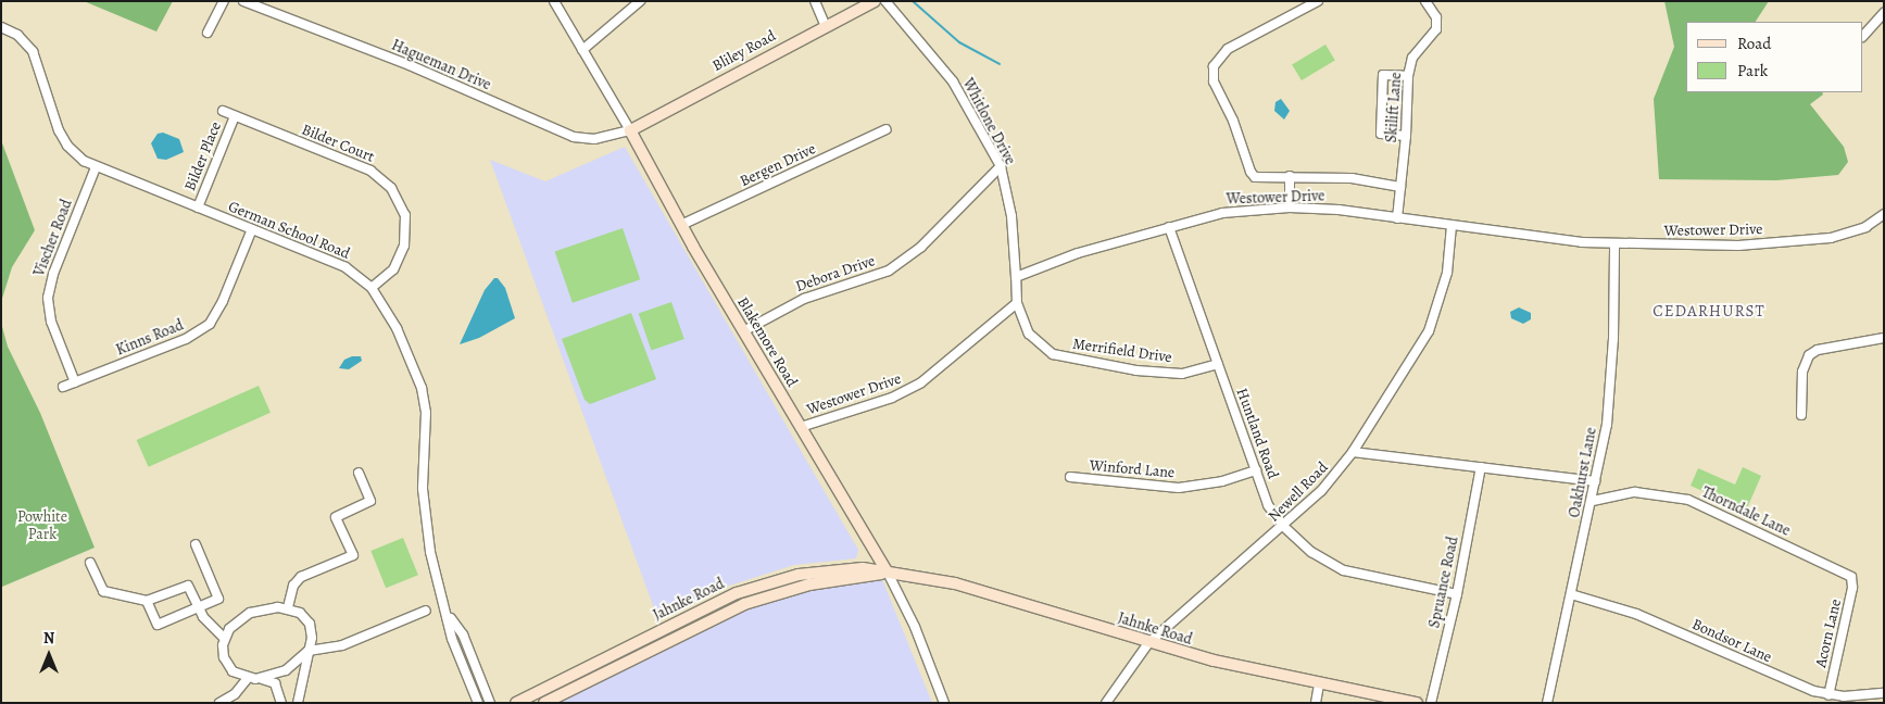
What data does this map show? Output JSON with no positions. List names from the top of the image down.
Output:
{
  "streets": {
    "main road": ["Bliley Road", "Blakemore Road", "Jahnke Road"],
    "street": [
      "Hagueman Drive",
      "Skilift Lane",
      "Whitlone Drive",
      "Bilder Court",
      "Bilder Place",
      "Bergen Drive",
      "Westower Drive",
      "German School Road",
      "Vischer Road",
      "Debora Drive",
      "Kinns Road",
      "Merrifield Drive",
      "Huntland Road",
      "Winford Lane",
      "Oakhurst Lane",
      "Newell Road",
      "Thorndale Lane",
      "Spruance Road",
      "Acorn Lane",
      "Bondsor Lane"
    ]
  },
  "crossings": [
    ["Bliley Road", "Hagueman Drive"],
    ["Bliley Road", "Blakemore Road"],
    ["Hagueman Drive", "Blakemore Road"],
    ["Skilift Lane", "Westower Drive"],
    ["Whitlone Drive", "Westower Drive"],
    ["Whitlone Drive", "Debora Drive"],
    ["Bilder Court", "Bilder Place"],
    ["Bilder Court", "German School Road"],
    ["Bilder Place", "German School Road"],
    ["Bergen Drive", "Blakemore Road"],
    ["Westower Drive", "Blakemore Road"],
    ["Westower Drive", "Merrifield Drive"],
    ["Westower Drive", "Huntland Road"],
    ["Westower Drive", "Oakhurst Lane"],
    ["Westower Drive", "Newell Road"],
    ["German School Road", "Vischer Road"],
    ["German School Road", "Kinns Road"],
    ["Vischer Road", "Kinns Road"],
    ["Debora Drive", "Blakemore Road"],
    ["Blakemore Road", "Jahnke Road"],
    ["Merrifield Drive", "Huntland Road"],
    ["Huntland Road", "Winford Lane"],
    ["Huntland Road", "Newell Road"],
    ["Huntland Road", "Spruance Road"],
    ["Oakhurst Lane", "Thorndale Lane"],
    ["Oakhurst Lane", "Bondsor Lane"],
    ["Newell Road", "Jahnke Road"],
    ["Thorndale Lane", "Acorn Lane"],
    ["Acorn Lane", "Bondsor Lane"]
  ],
  "districts": ["CEDARHURST"],
  "parks": ["Powhite Park"],
  "legend": ["Road", "Park"],
  "north": "top"
}
